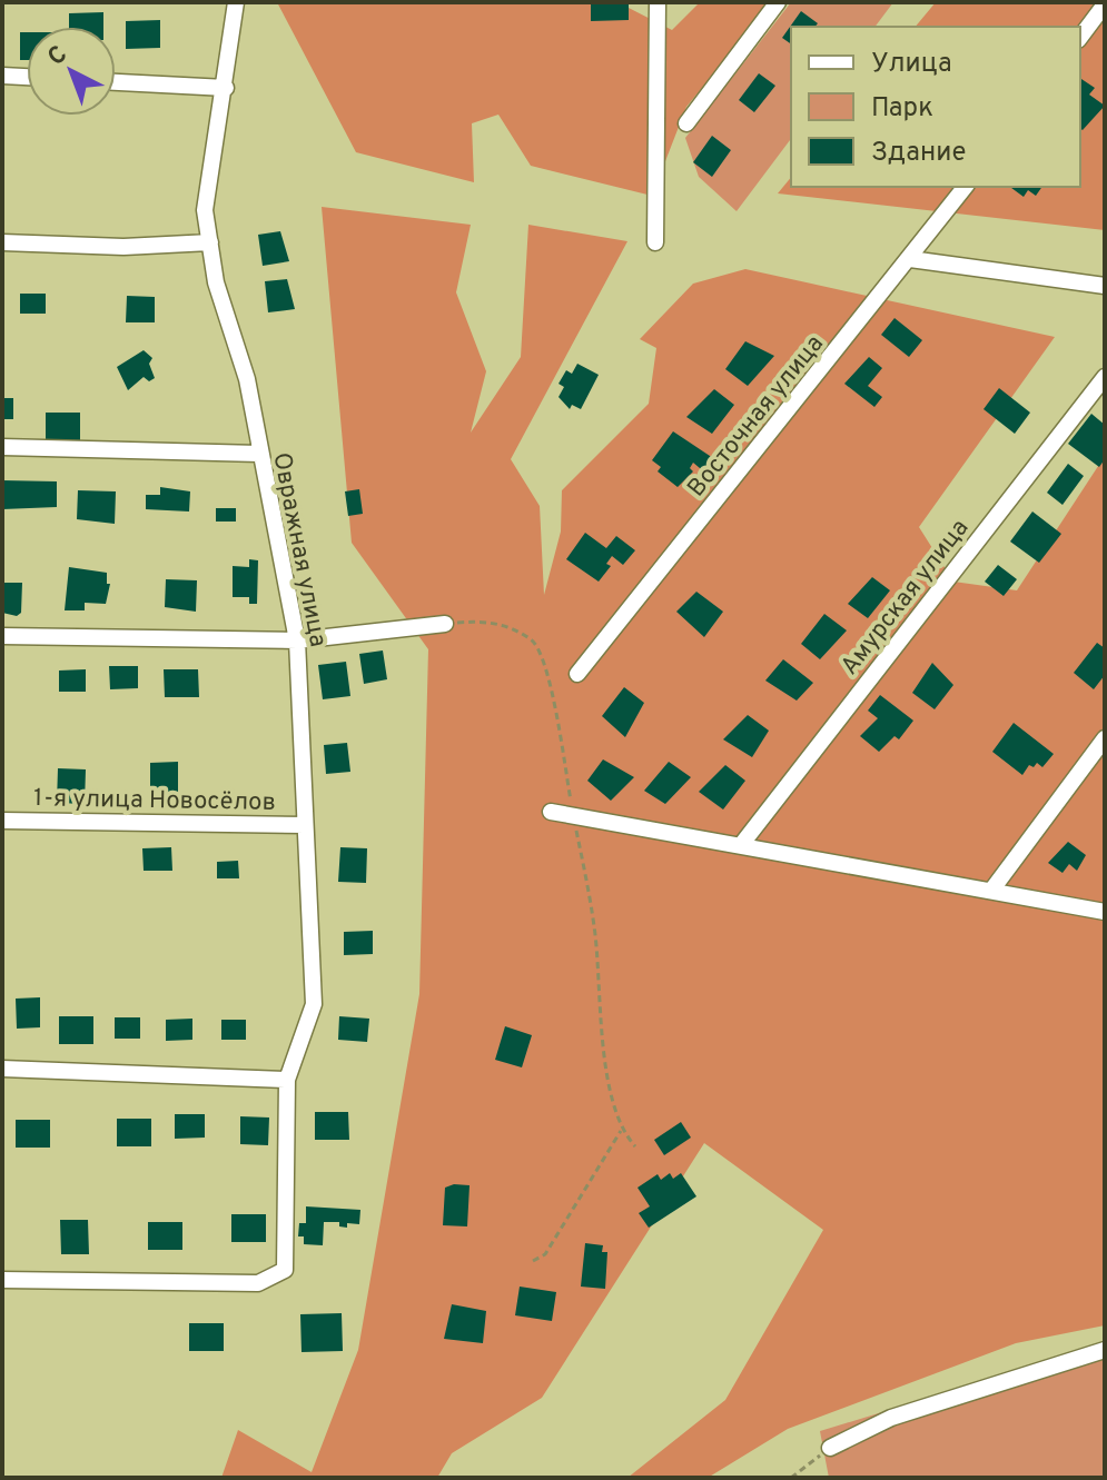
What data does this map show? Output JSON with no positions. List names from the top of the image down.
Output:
{
  "streets": {
    "street": [
      "Восточная улица",
      "Овражная улица",
      "Амурская улица",
      "1-я улица Новосёлов"
    ]
  },
  "crossings": [
    ["Овражная улица", "1-я улица Новосёлов"]
  ],
  "legend": ["Улица", "Парк", "Здание"],
  "north": "top left"
}
